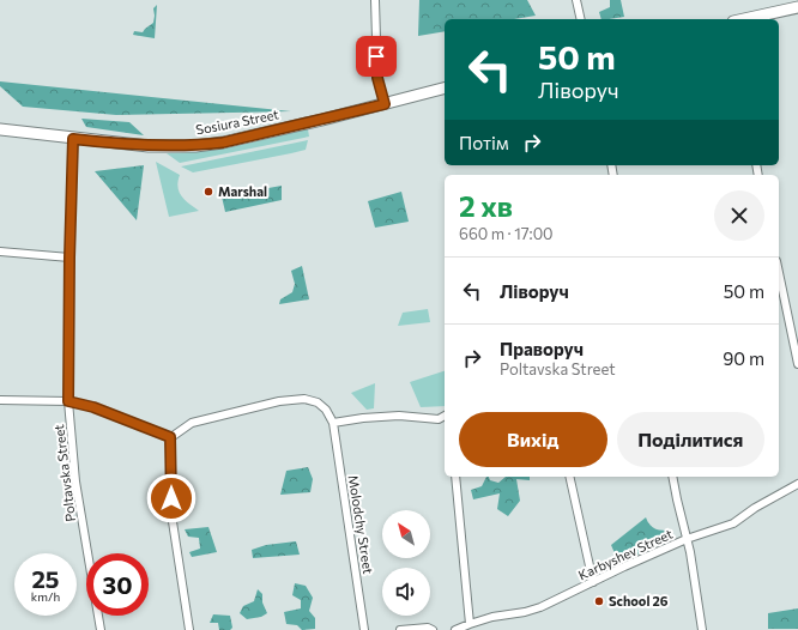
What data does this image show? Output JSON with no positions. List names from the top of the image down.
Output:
{
  "streets": {
    "main road": ["Sosiura Street"],
    "street": ["Poltavska Street", "Molodchy Street", "Karbyshev Street"]
  },
  "crossings": [
    ["Sosiura Street", "Poltavska Street"]
  ],
  "places": ["Marshal", "School 26"],
  "north": "top left",
  "page": {
    "turn": ["50 m", "Ліворуч"],
    "then": "Потім",
    "heading": ["2 хв", "660 m · 17:00"],
    "list": [
      {
        "name": "Ліворуч",
        "value": "50 m"
      },
      {
        "name": "Праворуч",
        "note": "Poltavska Street",
        "value": "90 m"
      }
    ],
    "buttons": ["Вихід", "Поділитися"],
    "speed": "25 km/h",
    "limit": "30"
  }
}
